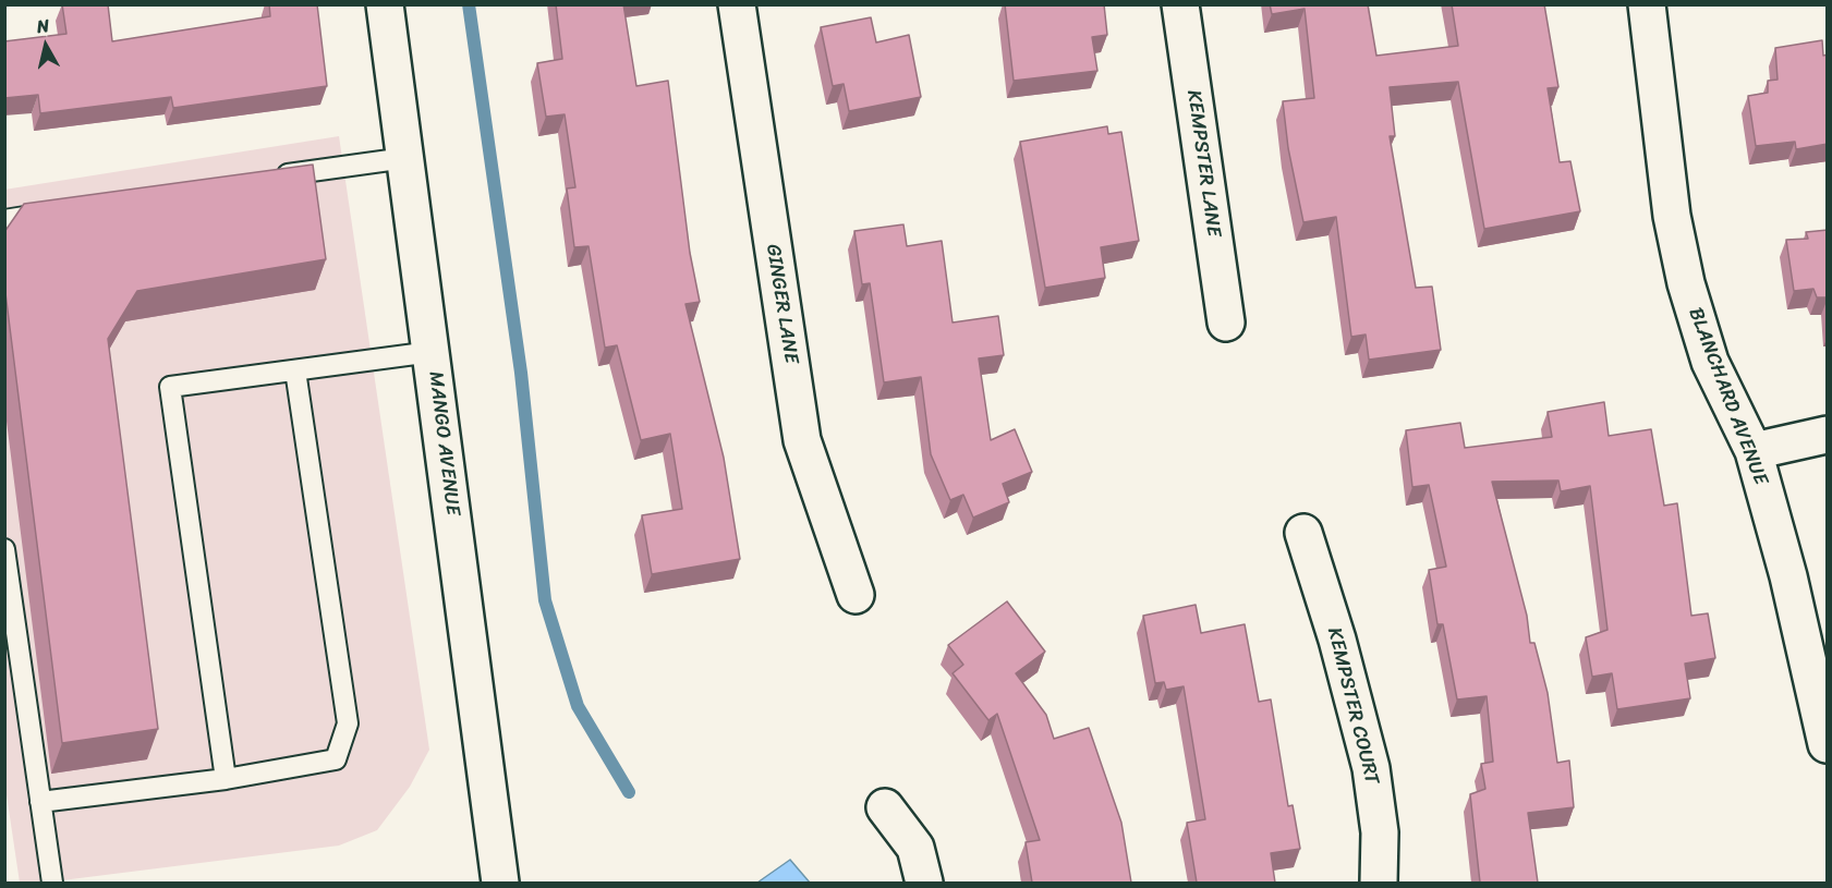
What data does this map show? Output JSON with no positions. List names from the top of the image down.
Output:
{
  "streets": {
    "street": [
      "KEMPSTER LANE",
      "GINGER LANE",
      "BLANCHARD AVENUE",
      "MANGO AVENUE",
      "KEMPSTER COURT"
    ]
  },
  "north": "top"
}
